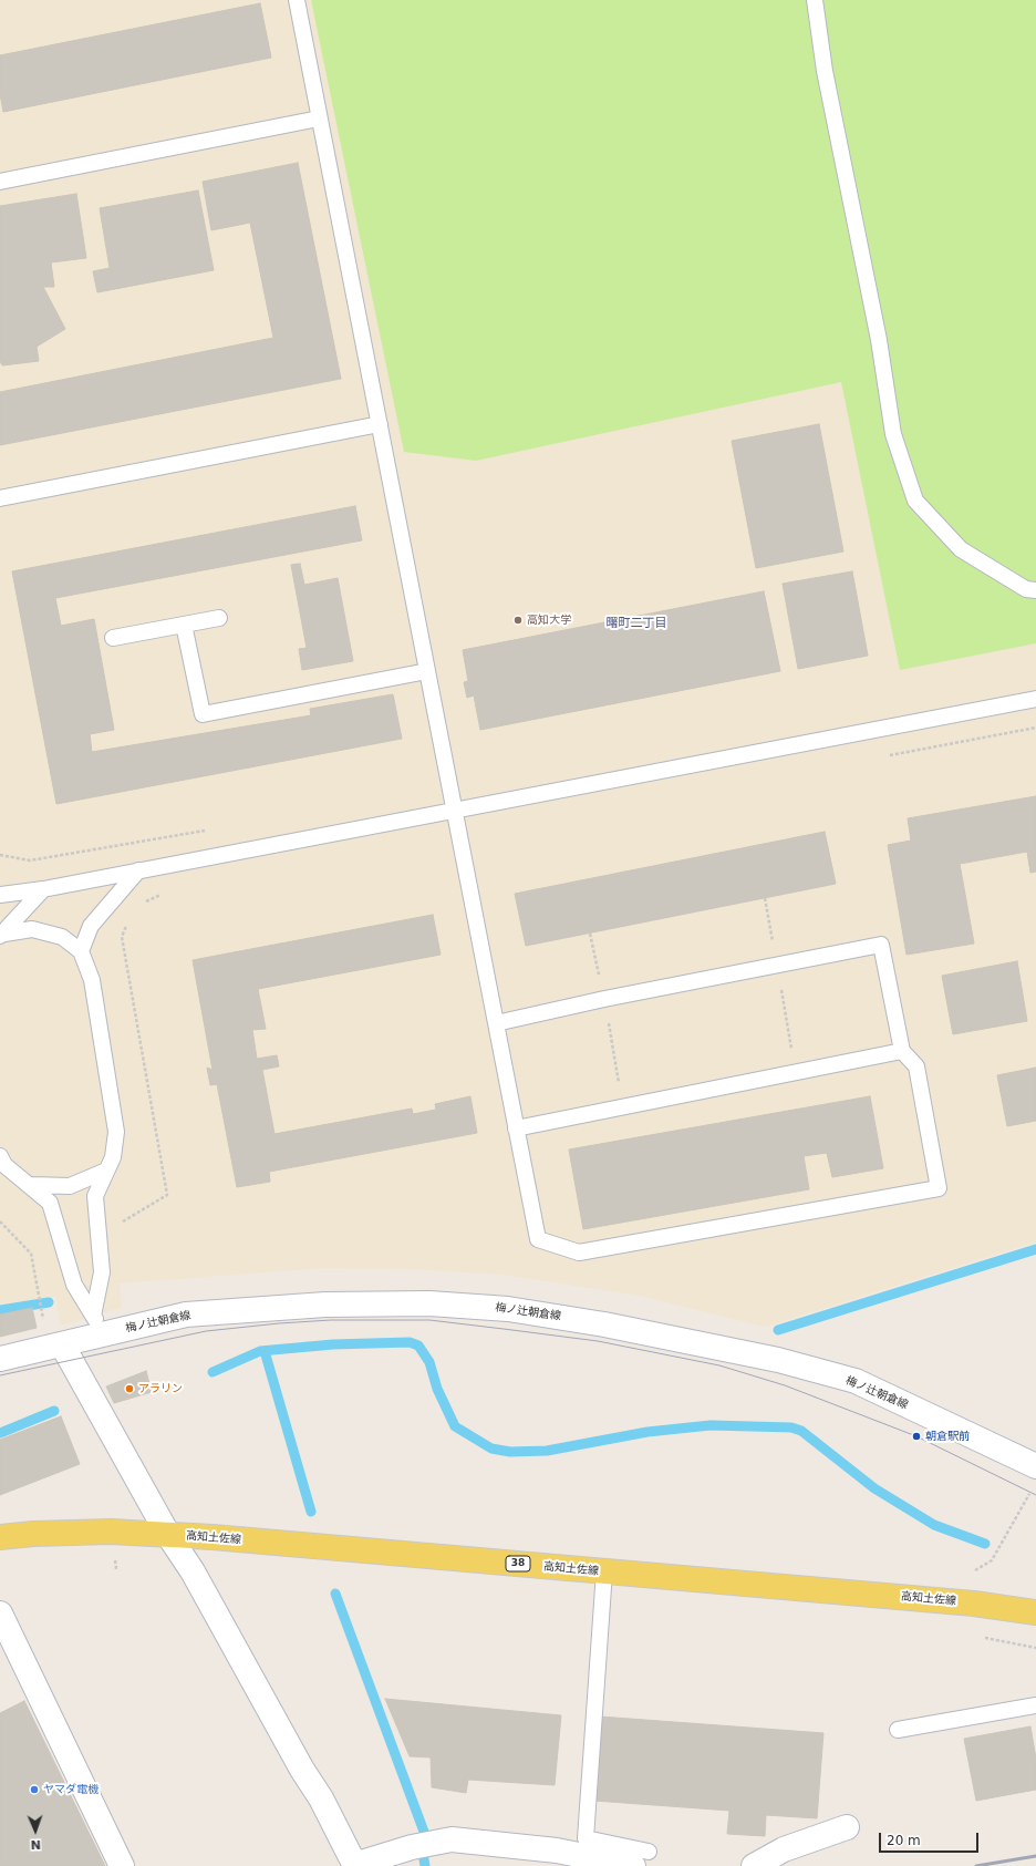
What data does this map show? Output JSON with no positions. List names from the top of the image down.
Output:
{
  "streets": {
    "main road": ["高知土佐線", "38"],
    "street": ["梅ノ辻朝倉線"]
  },
  "districts": ["曙町二丁目"],
  "places": [
    "高知大学",
    "アラリン",
    "朝倉駅前",
    "ヤマダ電機"
  ],
  "scale_bar": "20 m",
  "north": "bottom"
}
